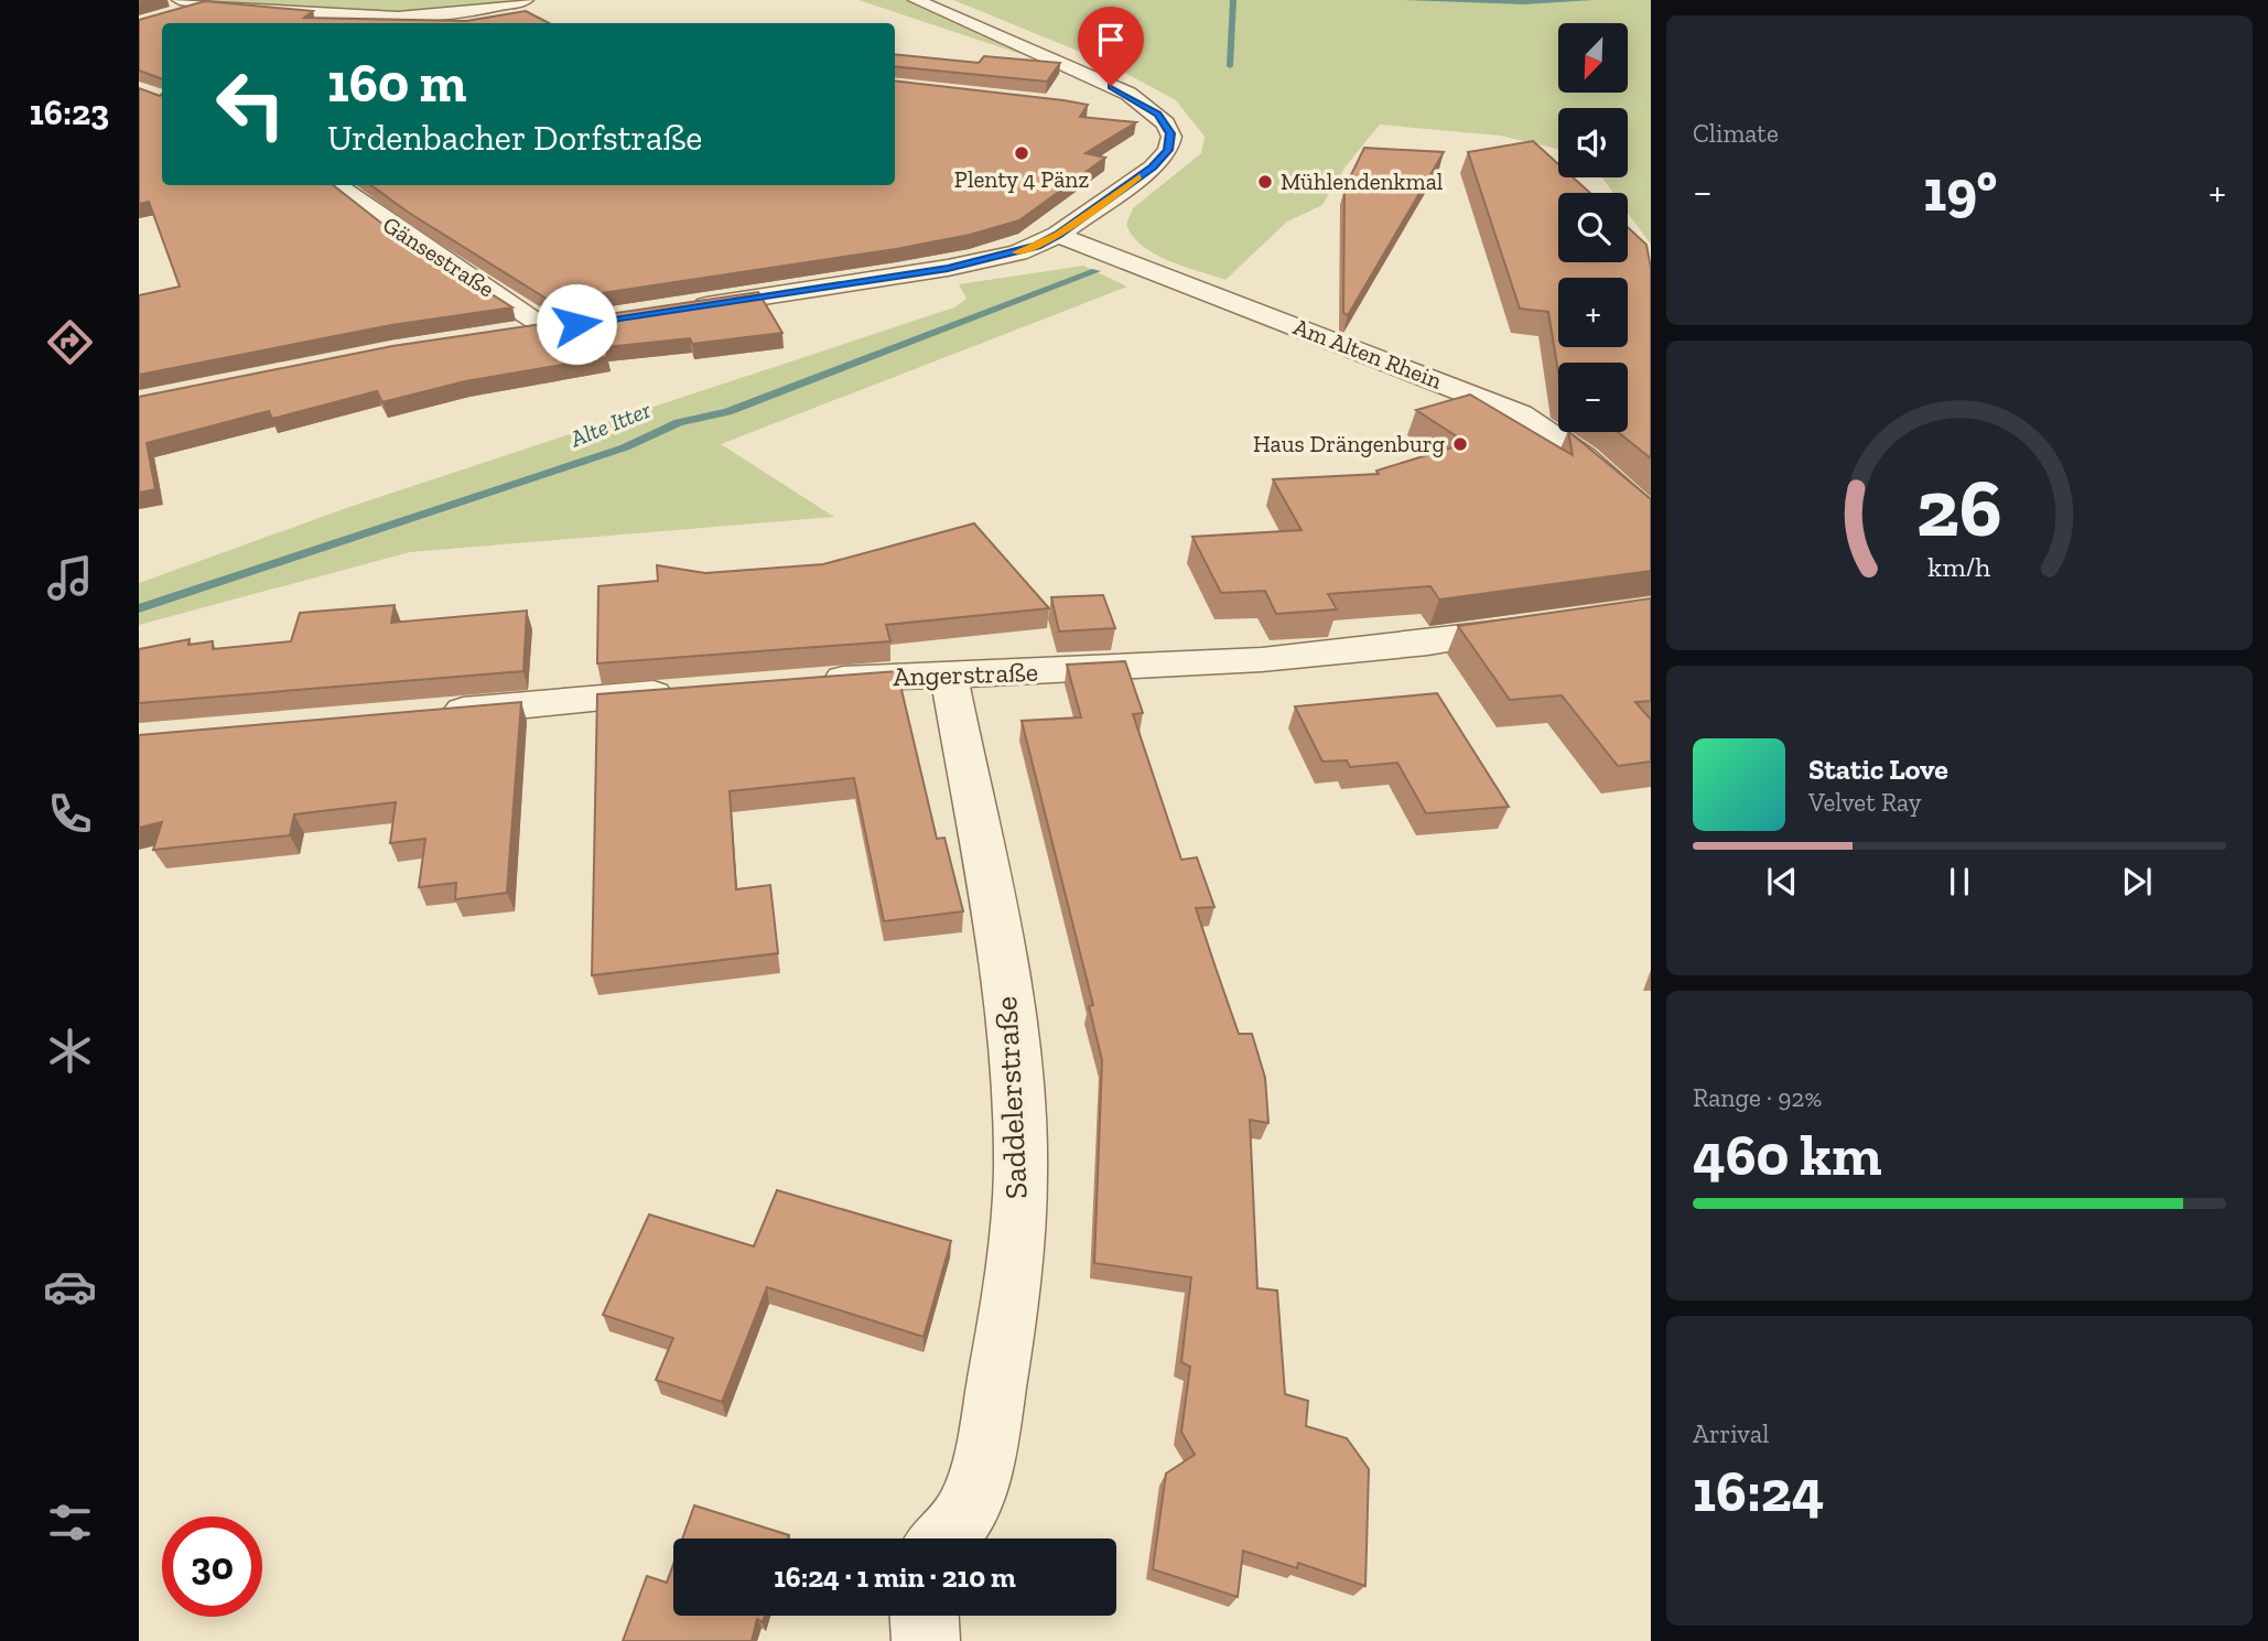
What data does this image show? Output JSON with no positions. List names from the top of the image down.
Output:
{
  "streets": {
    "street": [
      "Gänsestraße",
      "Am Alten Rhein",
      "Angerstraße",
      "Saddelerstraße"
    ]
  },
  "crossings": [
    ["Angerstraße", "Saddelerstraße"]
  ],
  "water": ["Alte Itter"],
  "places": ["Plenty 4 Pänz", "Mühlendenkmal", "Haus Drängenburg"],
  "north": "bottom left",
  "page": {
    "tabs": "16:23",
    "tile": [
      "Climate",
      ["Range · 92%", "460 km"],
      ["Arrival", "16:24"]
    ],
    "map_buttons": ["+", "−"],
    "turn": ["160 m", "Urdenbacher Dorfstraße"],
    "heat": ["−", "19°", "+"],
    "song": ["Static Love", "Velvet Ray"],
    "limit": "30",
    "trip": "16:24 · 1 min · 210 m",
    "gauge": ["26", "km/h"]
  }
}
